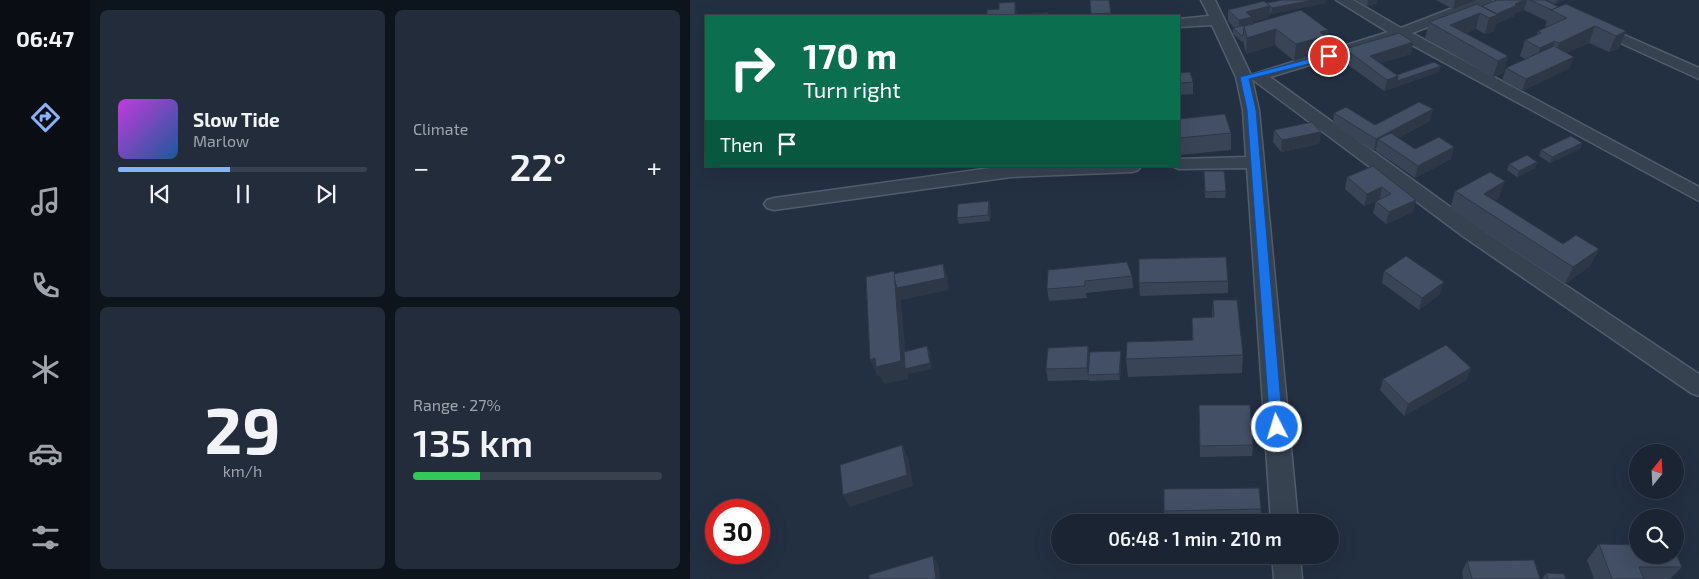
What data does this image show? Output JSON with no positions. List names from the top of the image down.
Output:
{
  "north": "top",
  "page": {
    "tabs": "06:47",
    "tile": [
      "Climate",
      ["29", "km/h"],
      ["Range · 27%", "135 km"]
    ],
    "turn": ["170 m", "Turn right"],
    "song": ["Slow Tide", "Marlow"],
    "then": "Then",
    "heat": ["−", "22°", "+"],
    "limit": "30",
    "trip": "06:48 · 1 min · 210 m"
  }
}
